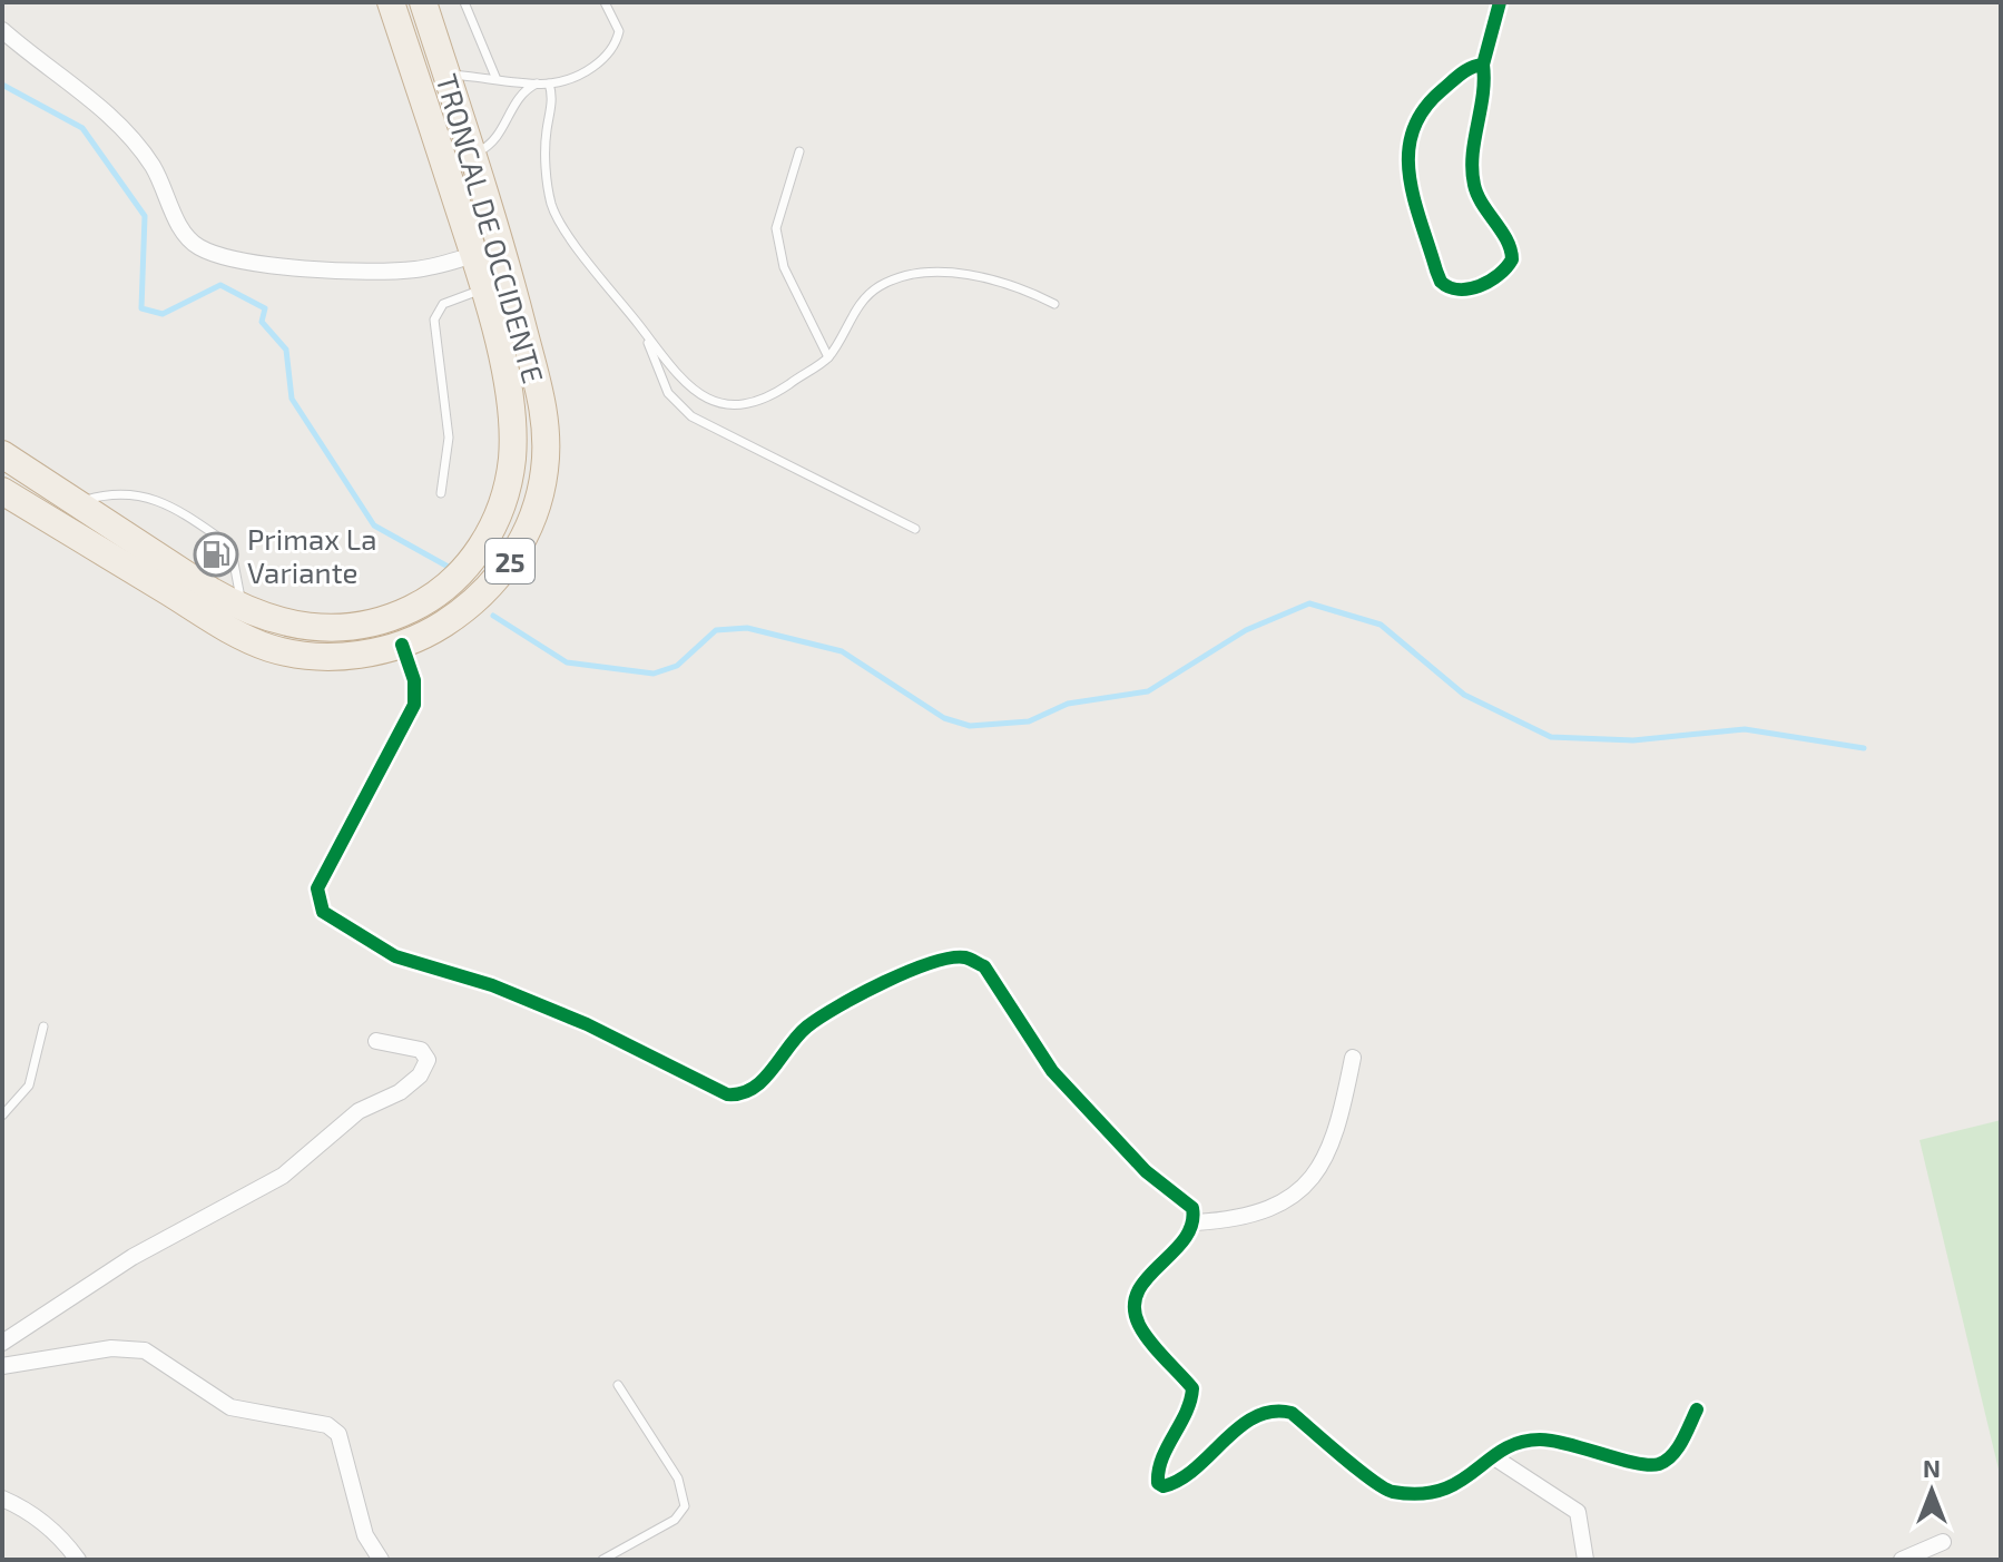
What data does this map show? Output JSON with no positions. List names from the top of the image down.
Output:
{
  "streets": {
    "highway": ["TRONCAL DE OCCIDENTE", "25"]
  },
  "places": {
    "fuel station": ["Primax La Variante"]
  },
  "north": "top"
}
